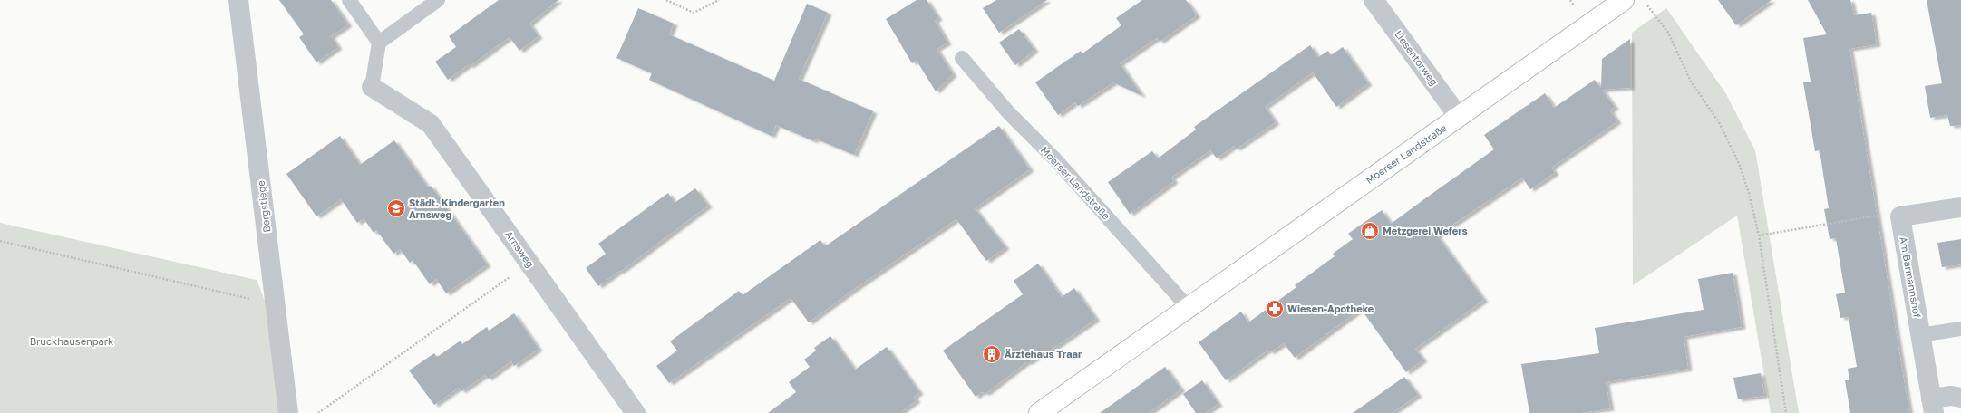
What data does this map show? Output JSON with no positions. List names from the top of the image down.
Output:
{
  "streets": {
    "main road": ["Moerser Landstraße"],
    "street": [
      "Liesentorweg",
      "Bergstiege",
      "Arnsweg",
      "Am Barmannshof"
    ]
  },
  "crossings": [
    ["Liesentorweg", "Moerser Landstraße"]
  ],
  "parks": ["Bruckhausenpark"],
  "places": {
    "school or university": ["Städt. Kindergarten Arnsweg"],
    "shop": ["Metzgerei Wefers"],
    "pharmacy": ["Wiesen-Apotheke"],
    "building": ["Ärztehaus Traar"]
  }
}
